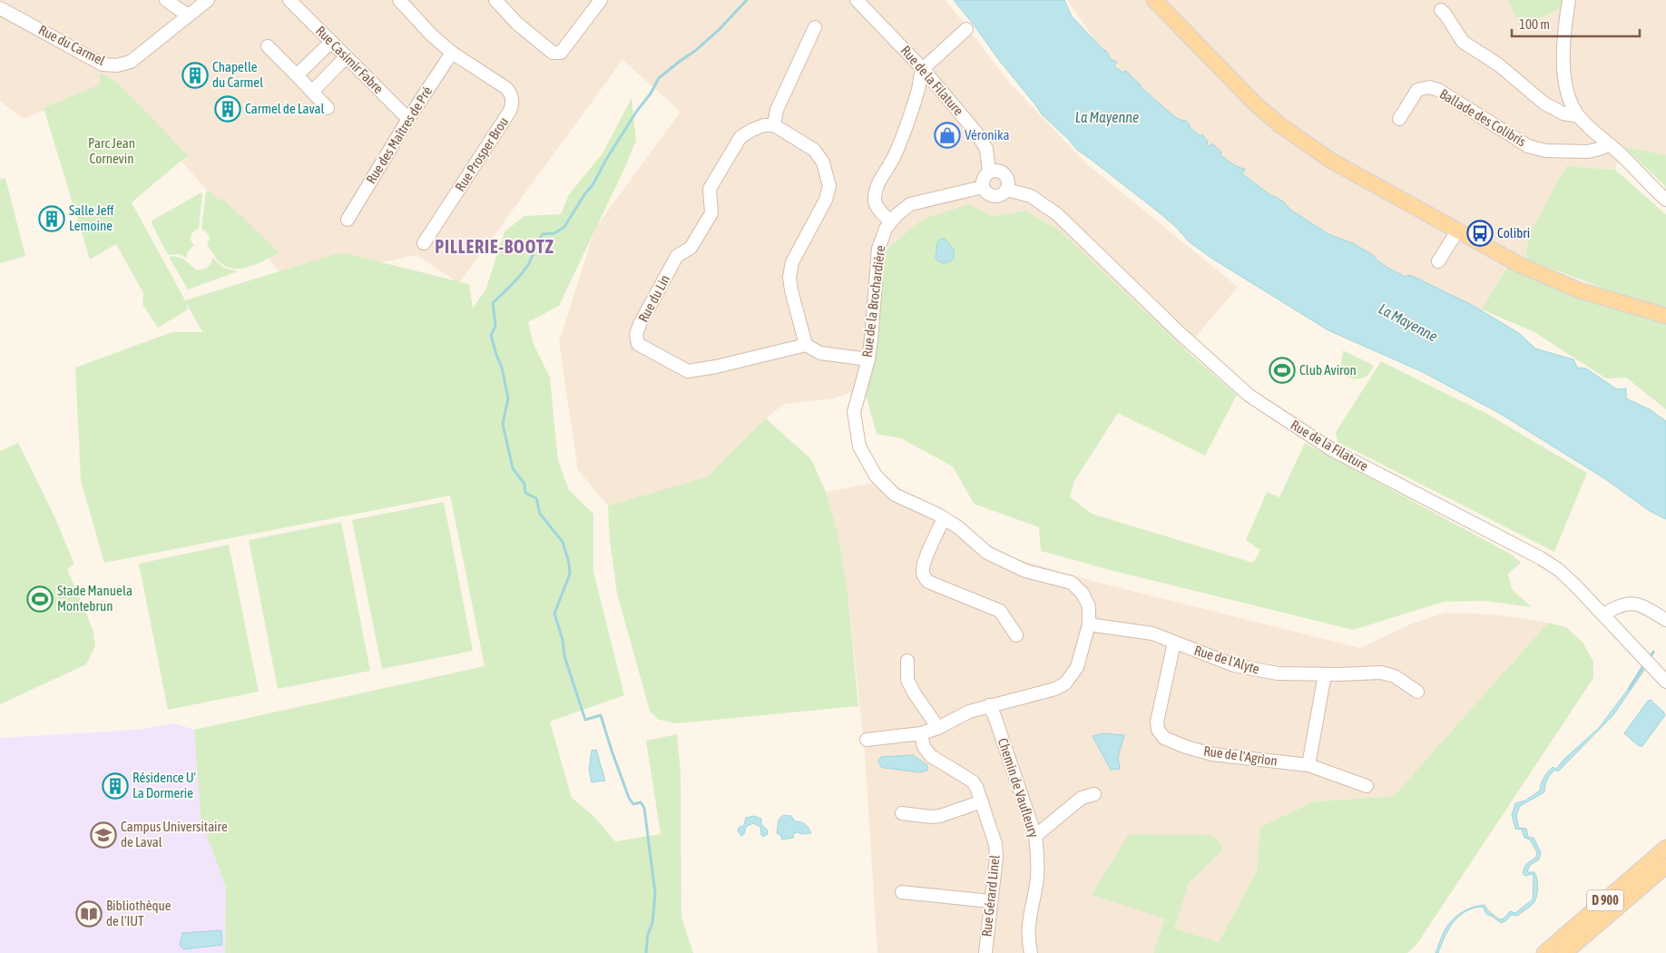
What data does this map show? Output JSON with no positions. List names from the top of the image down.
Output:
{
  "streets": {
    "main road": ["D 900"],
    "street": [
      "Rue du Carmel",
      "Rue Casimir Fabre",
      "Rue de la Filature",
      "Ballade des Colibris",
      "Rue des Maîtres de Pré",
      "Rue Prosper Brou",
      "Rue du Lin",
      "Rue de la Brochardière",
      "Rue de l'Alyte",
      "Rue de l'Agrion",
      "Chemin de Vaufleury",
      "Rue Gérard Linel"
    ]
  },
  "crossings": [
    ["Rue Casimir Fabre", "Rue des Maîtres de Pré"],
    ["Rue de la Filature", "Rue de la Brochardière"],
    ["Rue des Maîtres de Pré", "Rue Prosper Brou"],
    ["Rue de la Brochardière", "Rue de l'Alyte"],
    ["Rue de la Brochardière", "Chemin de Vaufleury"],
    ["Rue de la Brochardière", "Rue Gérard Linel"],
    ["Rue de l'Alyte", "Rue de l'Agrion"]
  ],
  "districts": ["PILLERIE-BOOTZ"],
  "water": ["La Mayenne"],
  "parks": ["Parc Jean Cornevin"],
  "places": {
    "building": [
      "Chapelle du Carmel",
      "Carmel de Laval",
      "Salle Jeff Lemoine",
      "Résidence U' La Dormerie"
    ],
    "shop": ["Véronika"],
    "bus stop": ["Colibri"],
    "sports": ["Club Aviron", "Stade Manuela Montebrun"],
    "school or university": ["Campus Universitaire de Laval"],
    "library": ["Bibliothèque de l'IUT"]
  },
  "scale_bar": "100 m"
}
